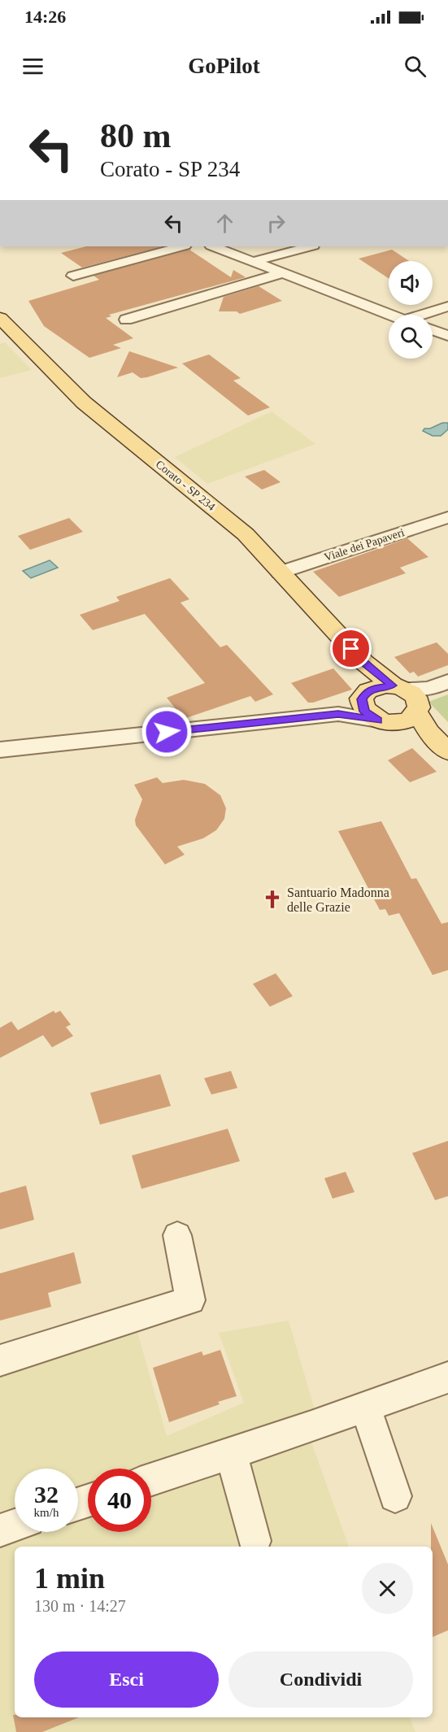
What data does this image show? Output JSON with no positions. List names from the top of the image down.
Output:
{
  "streets": {
    "main road": ["Corato - SP 234"],
    "street": ["Viale dei Papaveri"]
  },
  "crossings": [
    ["Corato - SP 234", "Viale dei Papaveri"]
  ],
  "places": {
    "church": ["Santuario Madonna delle Grazie"]
  },
  "page": {
    "status": "14:26",
    "header": "GoPilot",
    "turn": ["80 m", "Corato - SP 234"],
    "speed": "32 km/h",
    "limit": "40",
    "heading": ["1 min", "130 m · 14:27"],
    "buttons": ["Esci", "Condividi"]
  }
}
